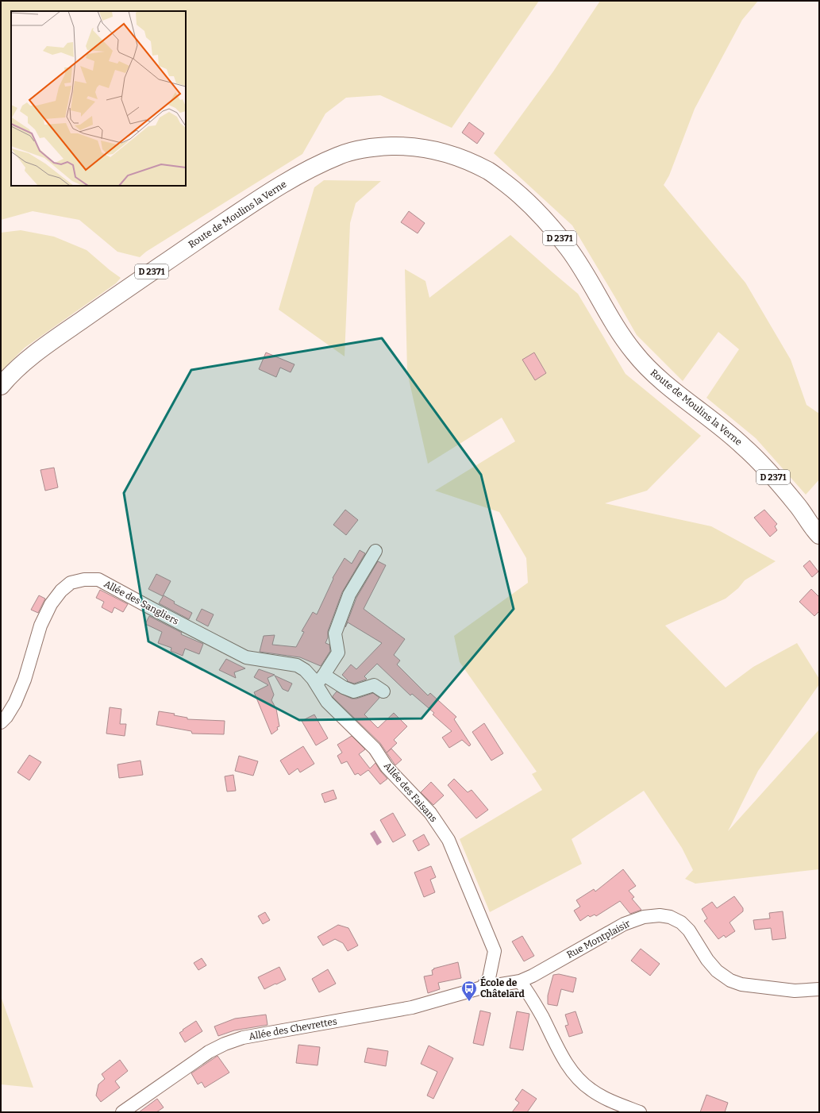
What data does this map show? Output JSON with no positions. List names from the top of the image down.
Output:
{
  "streets": {
    "main road": ["Route de Moulins la Verne", "D 2371"],
    "street": [
      "Allée des Sangliers",
      "Allée des Faisans",
      "Rue Montplaisir",
      "Allée des Chevrettes"
    ]
  },
  "crossings": [
    ["Allée des Sangliers", "Allée des Faisans"],
    ["Allée des Faisans", "Rue Montplaisir"],
    ["Allée des Faisans", "Allée des Chevrettes"],
    ["Rue Montplaisir", "Allée des Chevrettes"]
  ],
  "places": {
    "bus stop": ["École de Châtelard"]
  }
}
